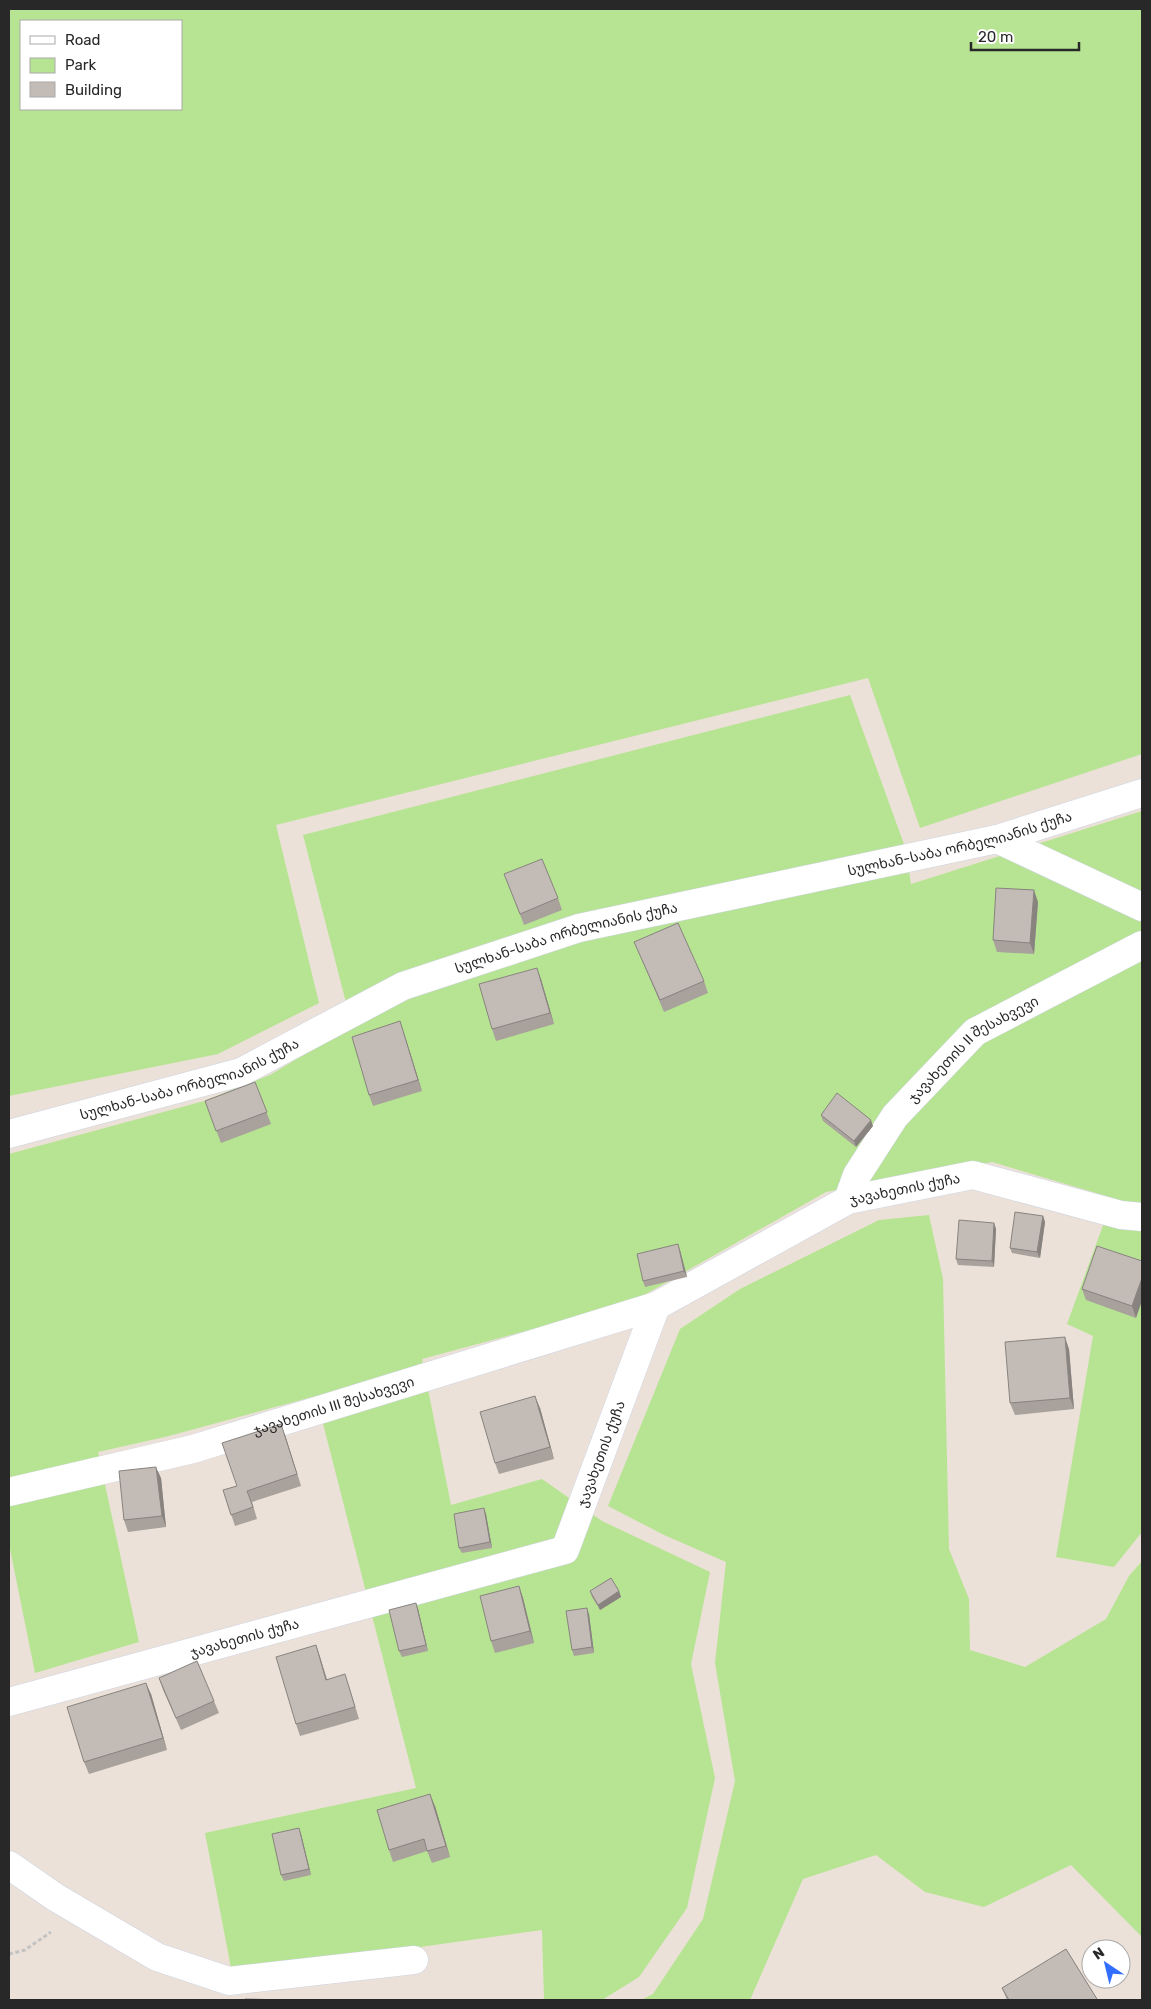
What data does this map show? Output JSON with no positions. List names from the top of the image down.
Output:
{
  "streets": {
    "street": [
      "სულხან-საბა ორბელიანის ქუჩა",
      "ჯავახეთის II შესახვევი",
      "ჯავახეთის ქუჩა",
      "ჯავახეთის III შესახვევი"
    ]
  },
  "crossings": [
    ["ჯავახეთის II შესახვევი", "ჯავახეთის ქუჩა"],
    ["ჯავახეთის ქუჩა", "ჯავახეთის III შესახვევი"]
  ],
  "legend": ["Road", "Park", "Building"],
  "scale_bar": "20 m",
  "north": "top left"
}
